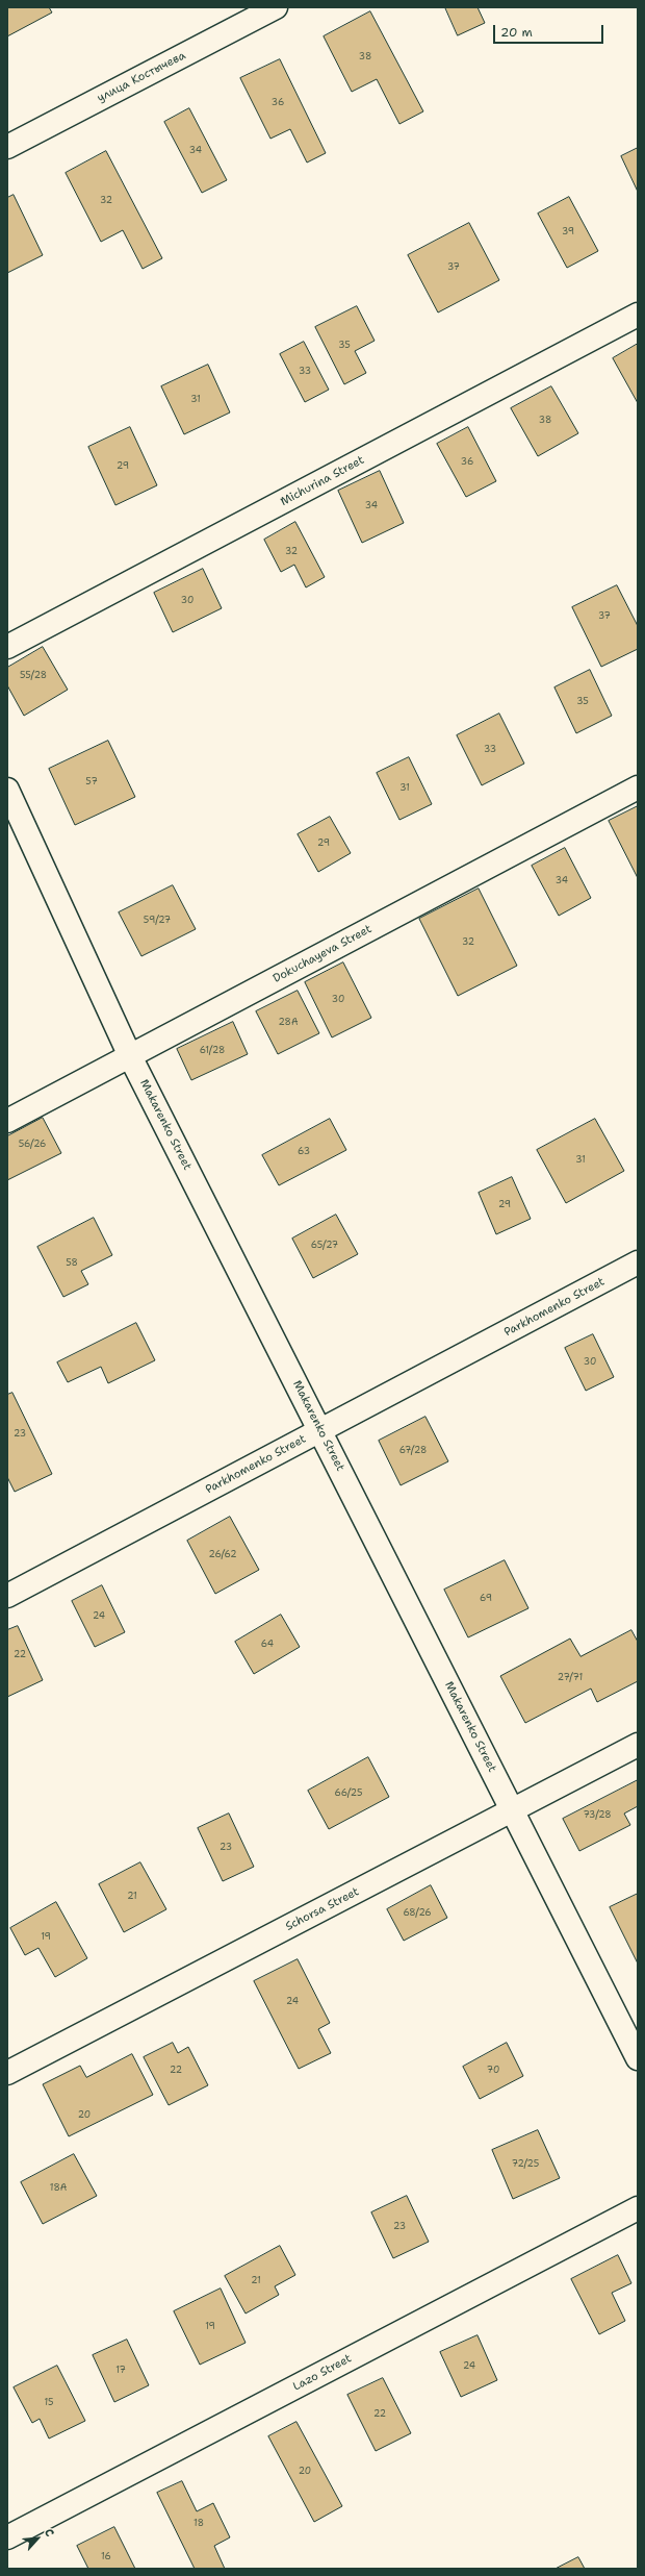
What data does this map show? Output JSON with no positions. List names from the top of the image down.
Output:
{
  "streets": {
    "street": [
      "улица Костычева",
      "Michurina Street",
      "Dokuchayeva Street",
      "Makarenko Street",
      "Parkhomenko Street",
      "Schorsa Street",
      "Lazo Street"
    ]
  },
  "crossings": [
    ["Dokuchayeva Street", "Makarenko Street"],
    ["Makarenko Street", "Parkhomenko Street"],
    ["Makarenko Street", "Schorsa Street"]
  ],
  "house_numbers": [
    "38",
    "36",
    "34",
    "32",
    "39",
    "37",
    "35",
    "33",
    "31",
    "38",
    "36",
    "29",
    "34",
    "32",
    "30",
    "37",
    "55/28",
    "35",
    "33",
    "57",
    "31",
    "29",
    "34",
    "59/27",
    "32",
    "30",
    "28А",
    "61/28",
    "56/26",
    "63",
    "31",
    "29",
    "65/27",
    "58",
    "30",
    "23",
    "67/28",
    "26/62",
    "69",
    "24",
    "64",
    "22",
    "27/71",
    "66/25",
    "73/28",
    "23",
    "21",
    "68/26",
    "19",
    "24",
    "22",
    "70",
    "20",
    "72/25",
    "18А",
    "23",
    "21",
    "19",
    "24",
    "17",
    "15",
    "22",
    "20",
    "18",
    "16"
  ],
  "scale_bar": "20 m",
  "north": "top right"
}
